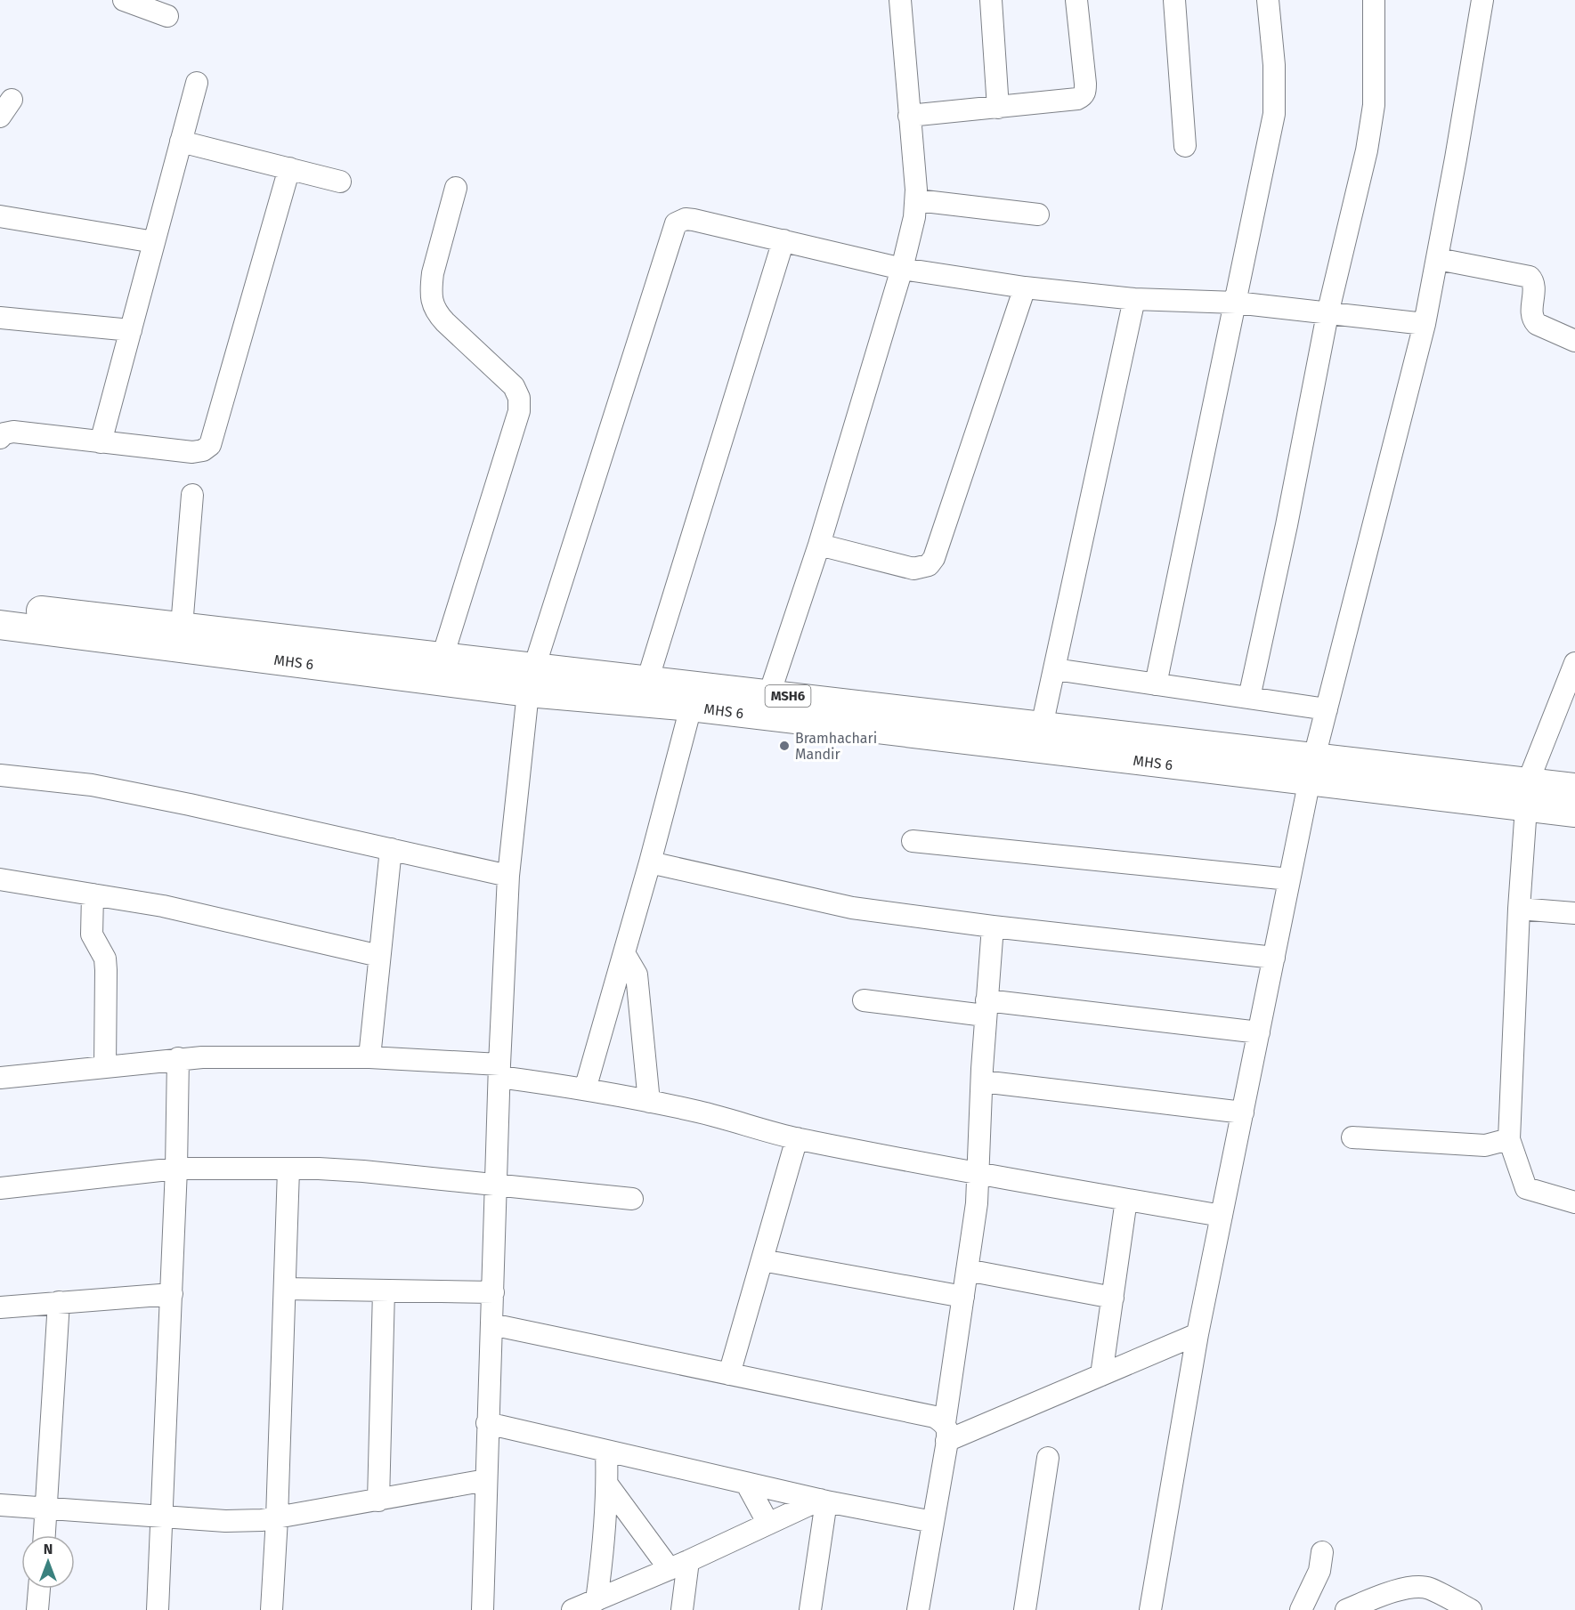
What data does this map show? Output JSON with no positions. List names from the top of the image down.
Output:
{
  "streets": {
    "main road": ["MHS 6", "MSH6"]
  },
  "crossings": [
    ["MHS 6", "MSH6"]
  ],
  "places": ["Bramhachari Mandir"],
  "north": "top"
}
